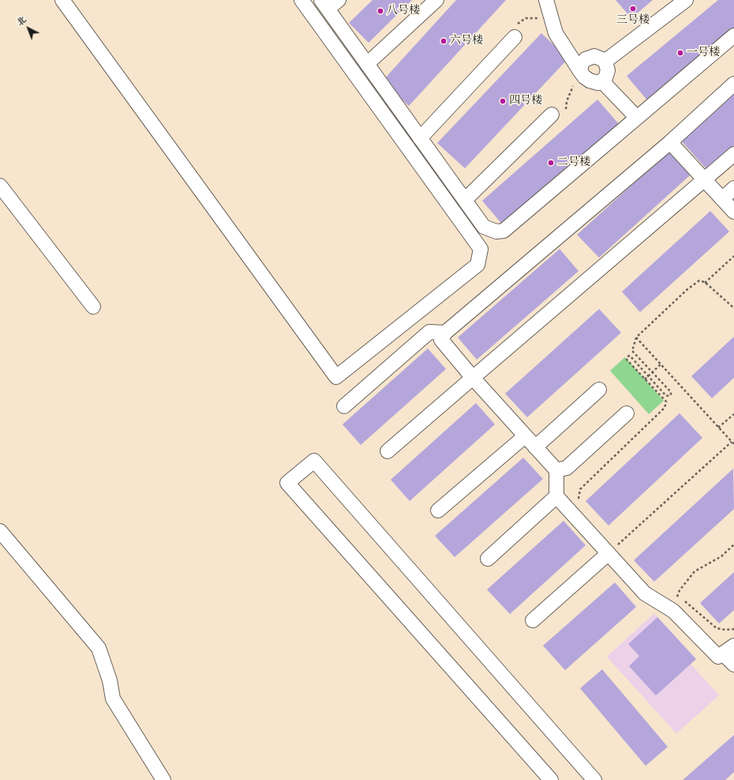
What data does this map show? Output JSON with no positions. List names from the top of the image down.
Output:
{
  "places": [
    "三号楼",
    "八号楼",
    "六号楼",
    "一号楼",
    "四号楼",
    "二号楼"
  ],
  "north": "top left"
}
